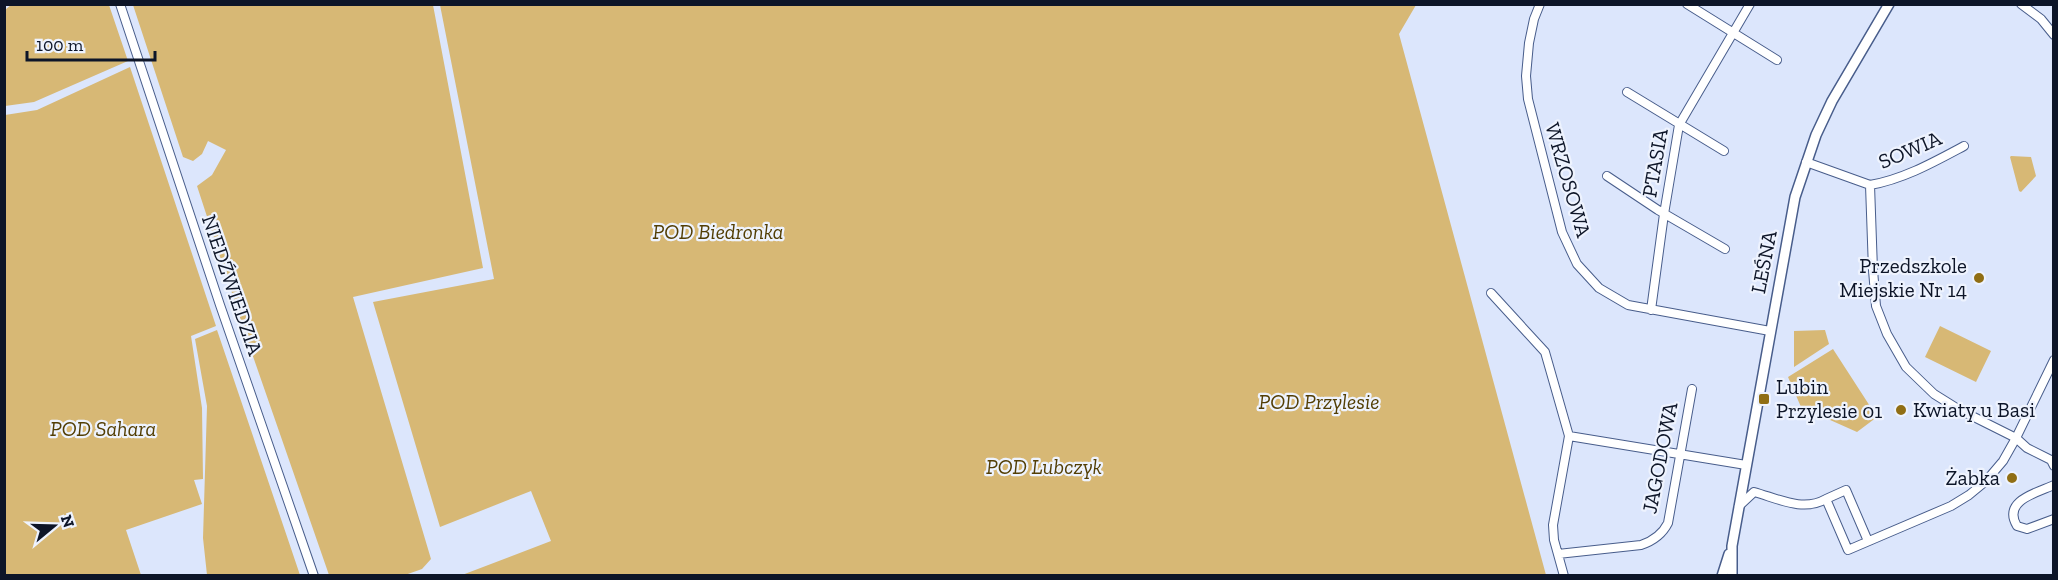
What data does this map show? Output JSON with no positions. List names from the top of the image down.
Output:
{
  "streets": {
    "street": [
      "SOWIA",
      "PTASIA",
      "WRZOSOWA",
      "LEŚNA",
      "NIEDŹWIEDZIA",
      "JAGODOWA"
    ]
  },
  "crossings": [
    ["SOWIA", "LEŚNA"],
    ["PTASIA", "WRZOSOWA"],
    ["WRZOSOWA", "LEŚNA"]
  ],
  "parks": [
    "POD Biedronka",
    "POD Przylesie",
    "POD Sahara",
    "POD Lubczyk"
  ],
  "places": {
    "other": ["Przedszkole Miejskie Nr 14", "Kwiaty u Basi", "Żabka"],
    "transit": ["Lubin Przylesie 01"]
  },
  "scale_bar": "100 m",
  "north": "right"
}
